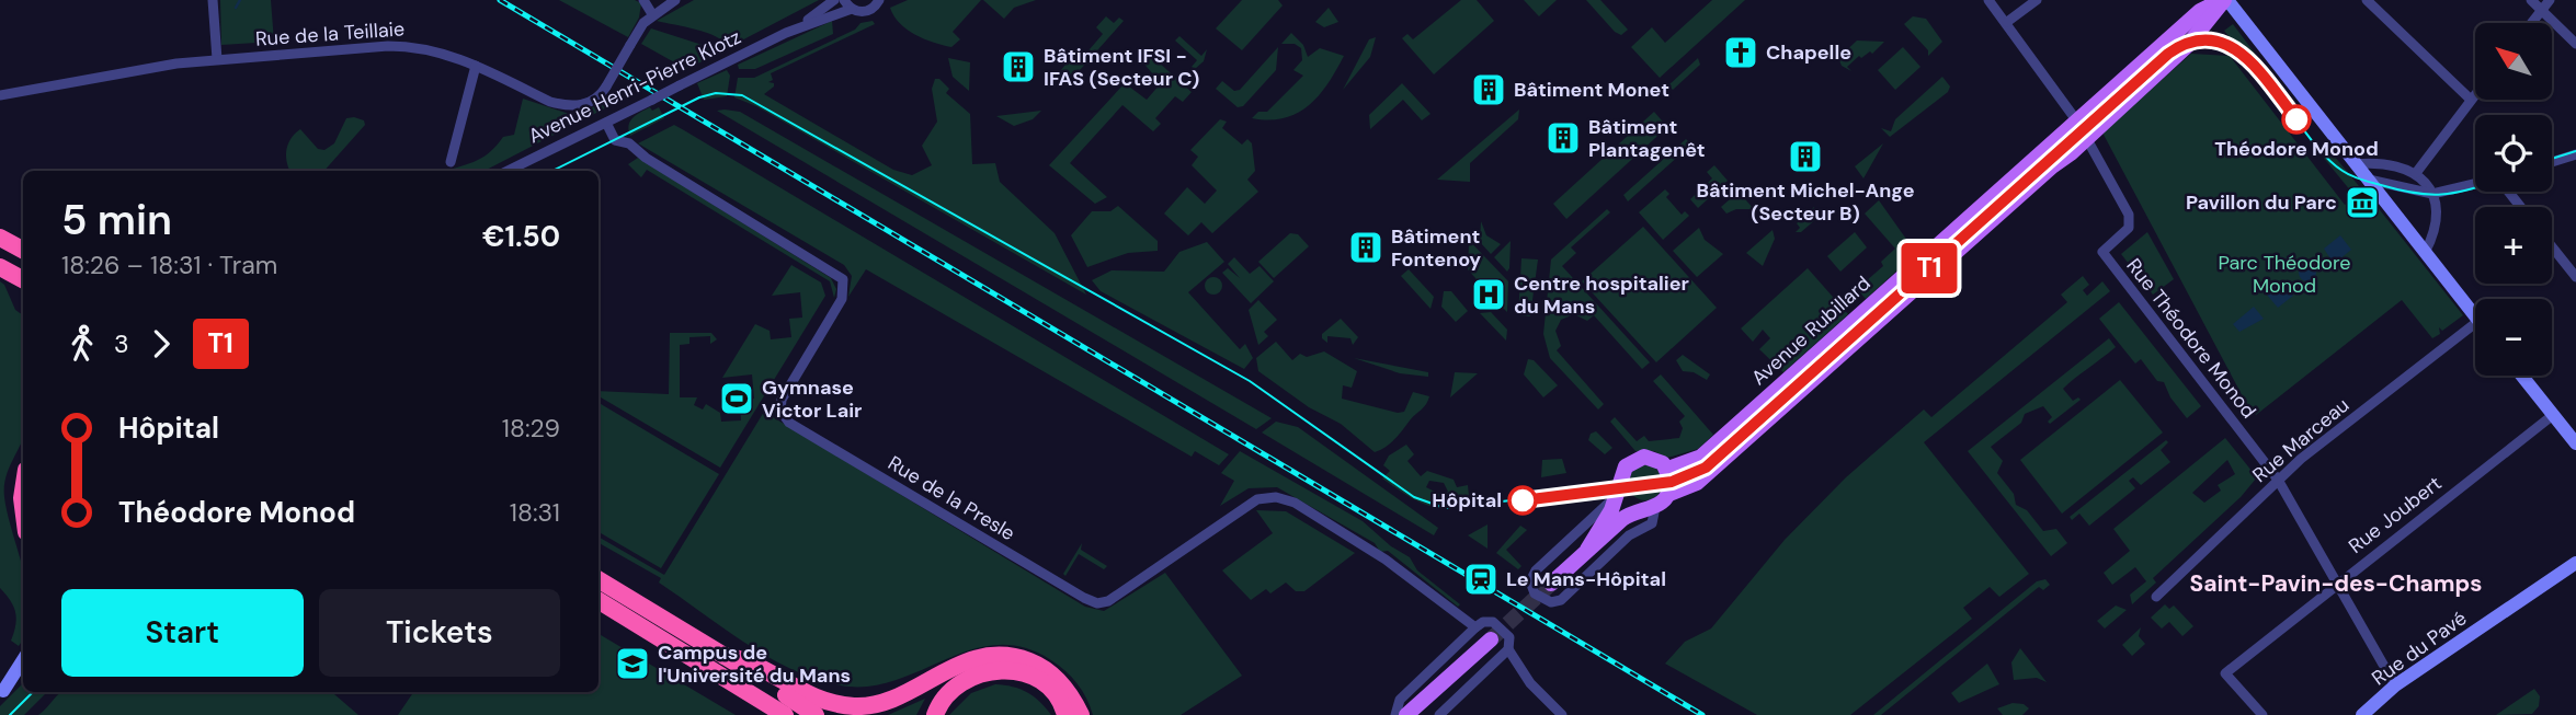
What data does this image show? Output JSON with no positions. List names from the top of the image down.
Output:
{
  "streets": {
    "main road": ["Avenue Rubillard"],
    "street": [
      "Rue de la Teillaie",
      "Avenue Henri-Pierre Klotz",
      "Rue Théodore Monod",
      "Rue Marceau",
      "Rue de la Presle",
      "Rue Joubert",
      "Rue du Pavé"
    ]
  },
  "crossings": [
    ["Avenue Henri-Pierre Klotz", "Rue de la Presle"],
    ["Avenue Rubillard", "Rue Théodore Monod"],
    ["Rue Théodore Monod", "Rue Marceau"]
  ],
  "districts": ["Saint-Pavin-des-Champs"],
  "parks": ["Parc Théodore Monod"],
  "places": {
    "church": ["Chapelle"],
    "building": [
      "Bâtiment IFSI - IFAS (Secteur C)",
      "Bâtiment Monet",
      "Bâtiment Plantagenêt",
      "Bâtiment Michel-Ange (Secteur B)",
      "Bâtiment Fontenoy"
    ],
    "other": ["Théodore Monod", "Hôpital"],
    "museum": ["Pavillon du Parc"],
    "hospital": ["Centre hospitalier du Mans"],
    "sports": ["Gymnase Victor Lair"],
    "station": ["Le Mans-Hôpital"],
    "school or university": ["Campus de l'Université du Mans"]
  },
  "lines": ["tram line T1"],
  "north": "top left",
  "page": {
    "on_map": "T1",
    "map_buttons": ["+", "−"],
    "heading": ["5 min", "18:26 – 18:31 · Tram", "€1.50"],
    "legs": ["3", "T1"],
    "list": [
      {
        "name": "Hôpital",
        "value": "18:29"
      },
      {
        "name": "Théodore Monod",
        "value": "18:31"
      }
    ],
    "buttons": ["Start", "Tickets"]
  }
}
